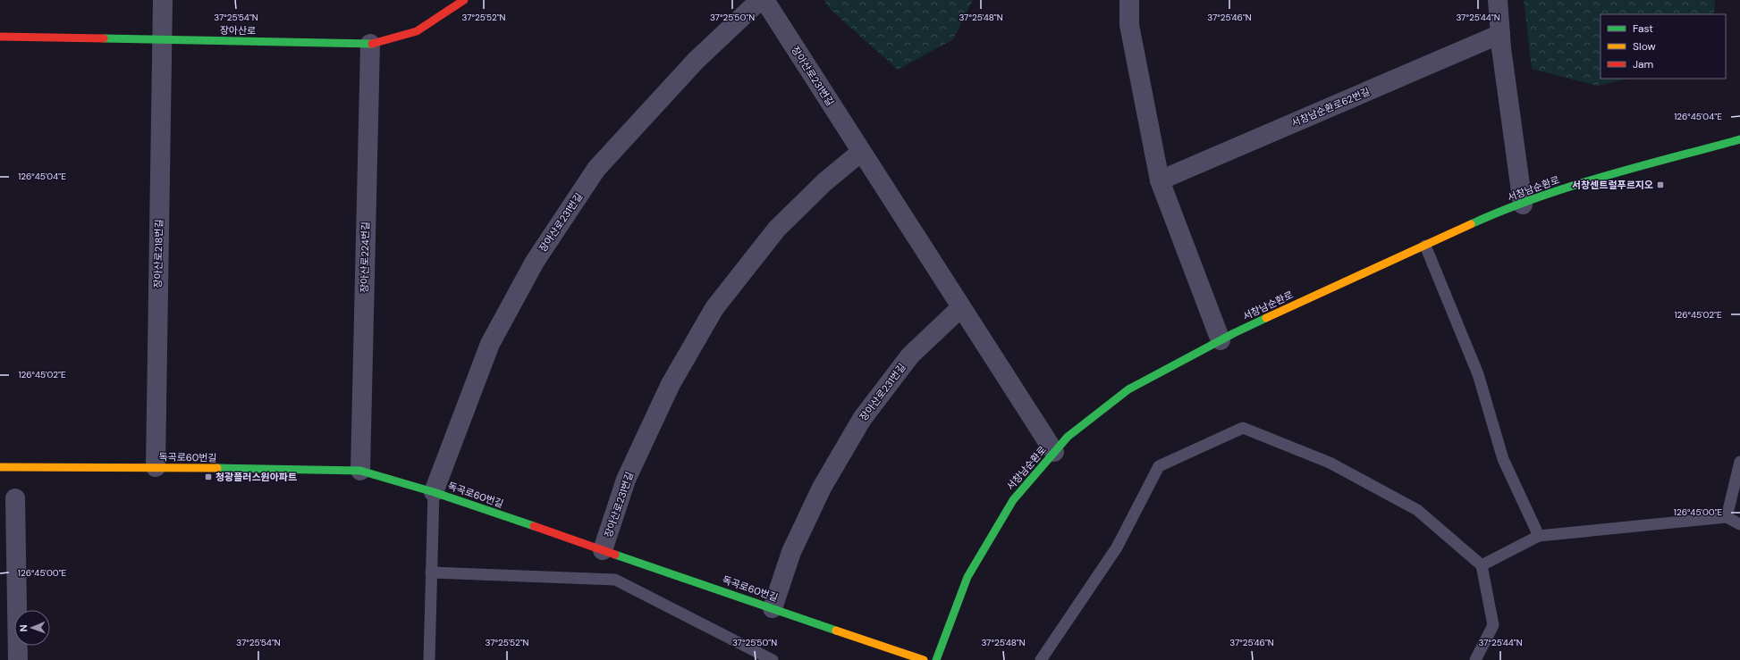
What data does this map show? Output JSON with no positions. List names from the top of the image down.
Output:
{
  "streets": {
    "street": [
      "장아산로",
      "장아산로231번길",
      "서창남순환로62번길",
      "서창남순환로",
      "장아산로218번길",
      "장아산로224번길",
      "독곡로60번길"
    ]
  },
  "crossings": [
    ["장아산로", "장아산로218번길"],
    ["장아산로", "장아산로224번길"],
    ["장아산로231번길", "서창남순환로"],
    ["장아산로231번길", "독곡로60번길"],
    ["장아산로218번길", "독곡로60번길"],
    ["장아산로224번길", "독곡로60번길"]
  ],
  "places": {
    "transit": ["서창센트럴푸르지오", "청광플러스원아파트"]
  },
  "legend": ["Fast", "Slow", "Jam"],
  "north": "left",
  "coordinates": [
    "37°25'54\"N",
    "37°25'52\"N",
    "37°25'50\"N",
    "37°25'48\"N",
    "37°25'46\"N",
    "37°25'44\"N",
    "126°45'04\"E",
    "126°45'02\"E",
    "126°45'00\"E"
  ]
}
